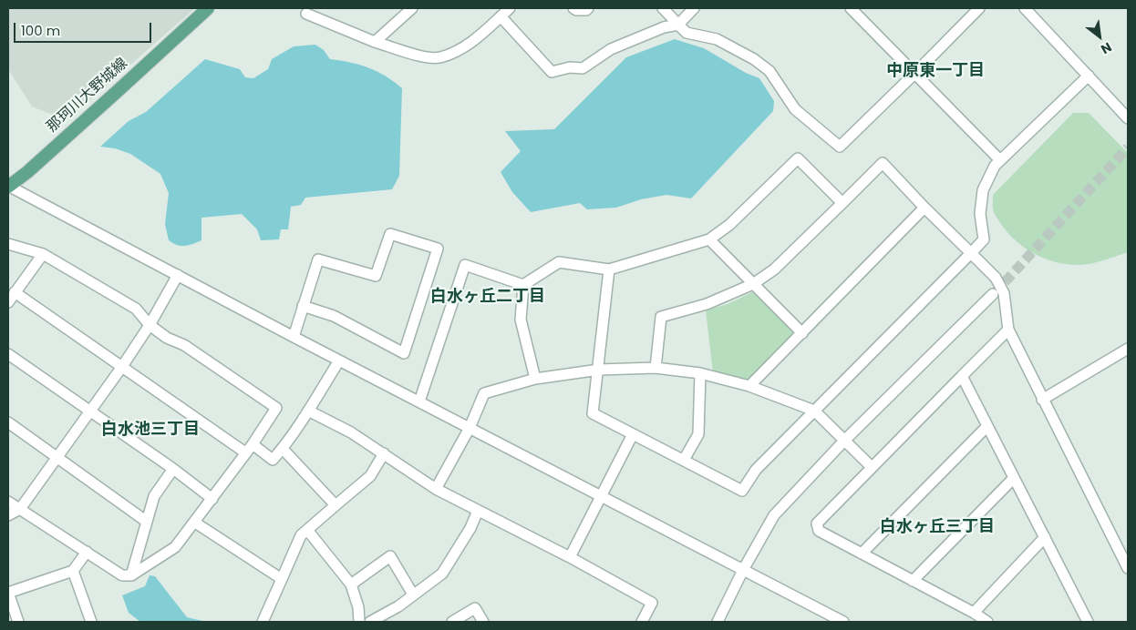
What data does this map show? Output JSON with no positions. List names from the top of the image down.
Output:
{
  "streets": {
    "main road": ["那珂川大野城線"]
  },
  "districts": [
    "中原東一丁目",
    "白水ヶ丘二丁目",
    "白水池三丁目",
    "白水ヶ丘三丁目"
  ],
  "scale_bar": "100 m",
  "north": "bottom right"
}
